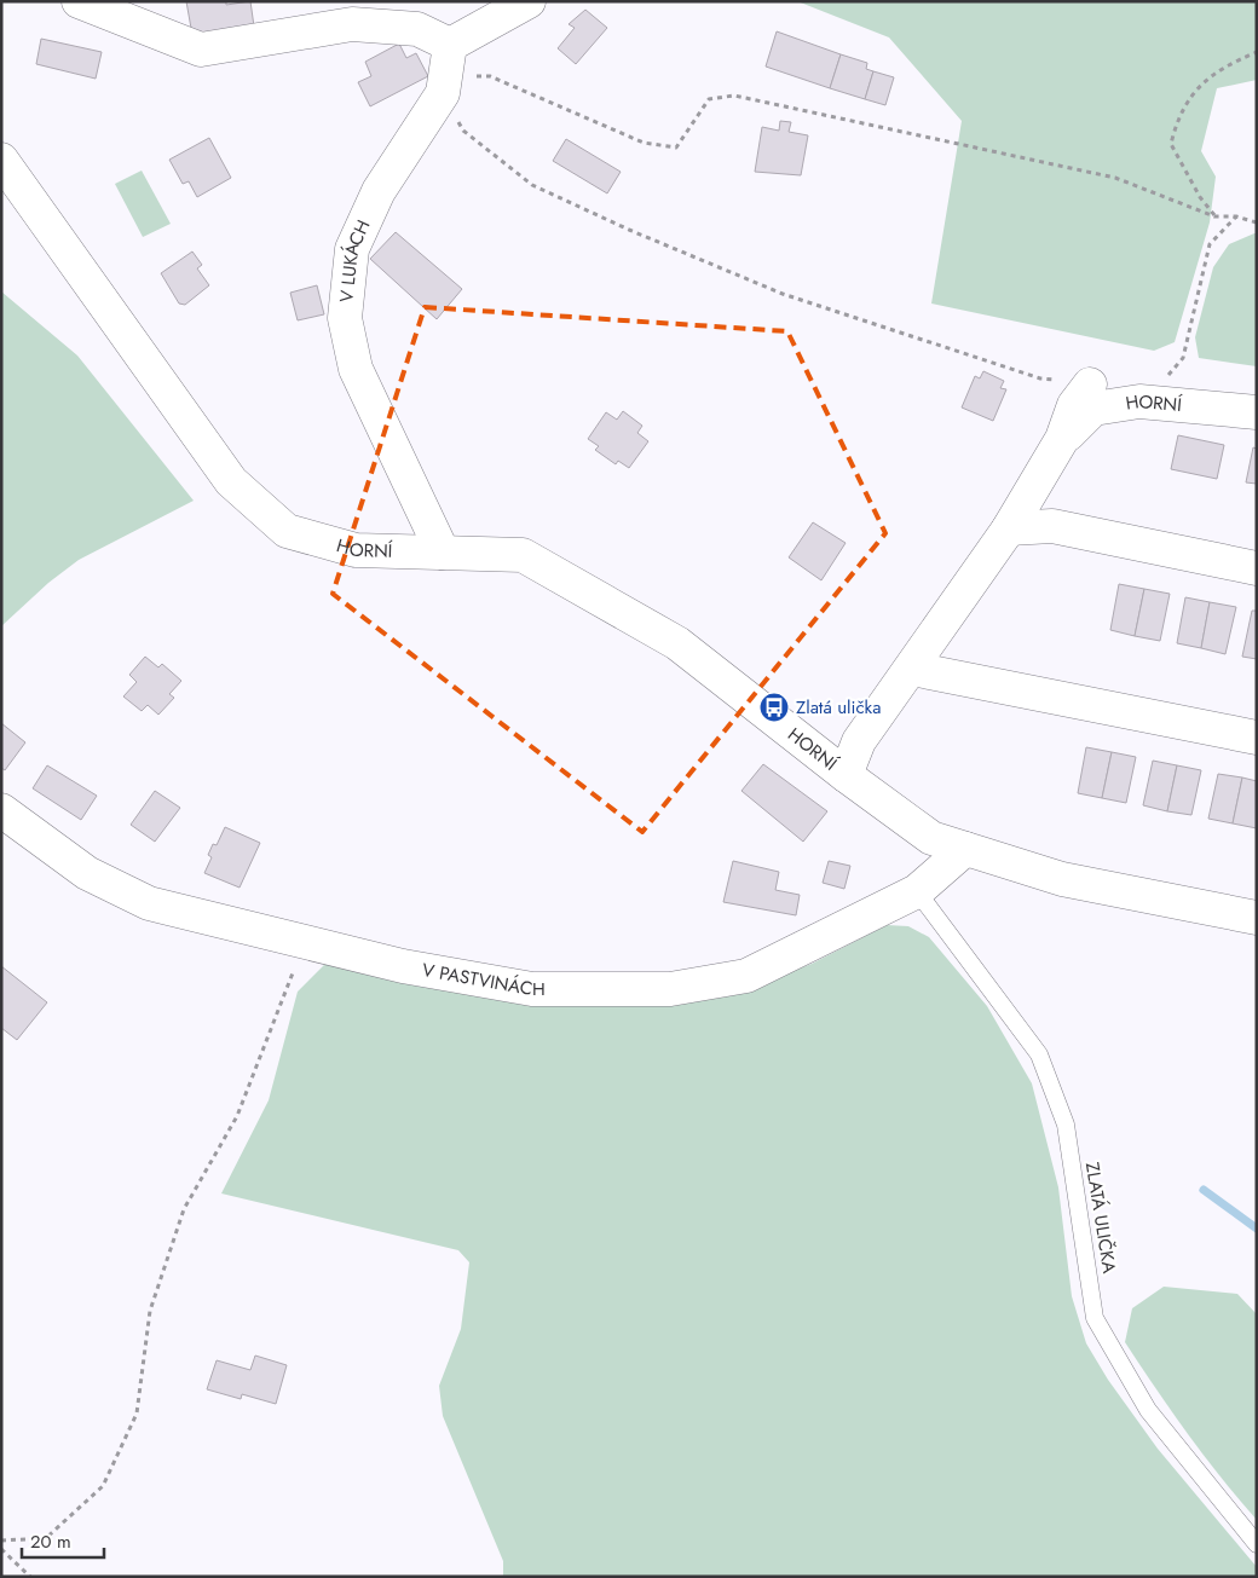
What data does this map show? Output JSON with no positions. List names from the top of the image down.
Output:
{
  "streets": {
    "street": ["V LUKÁCH", "HORNÍ", "V PASTVINÁCH"],
    "lane": ["ZLATÁ ULIČKA"]
  },
  "crossings": [
    ["V LUKÁCH", "HORNÍ"],
    ["HORNÍ", "V PASTVINÁCH"],
    ["V PASTVINÁCH", "ZLATÁ ULIČKA"]
  ],
  "places": {
    "bus stop": ["Zlatá ulička"]
  },
  "scale_bar": "20 m"
}
